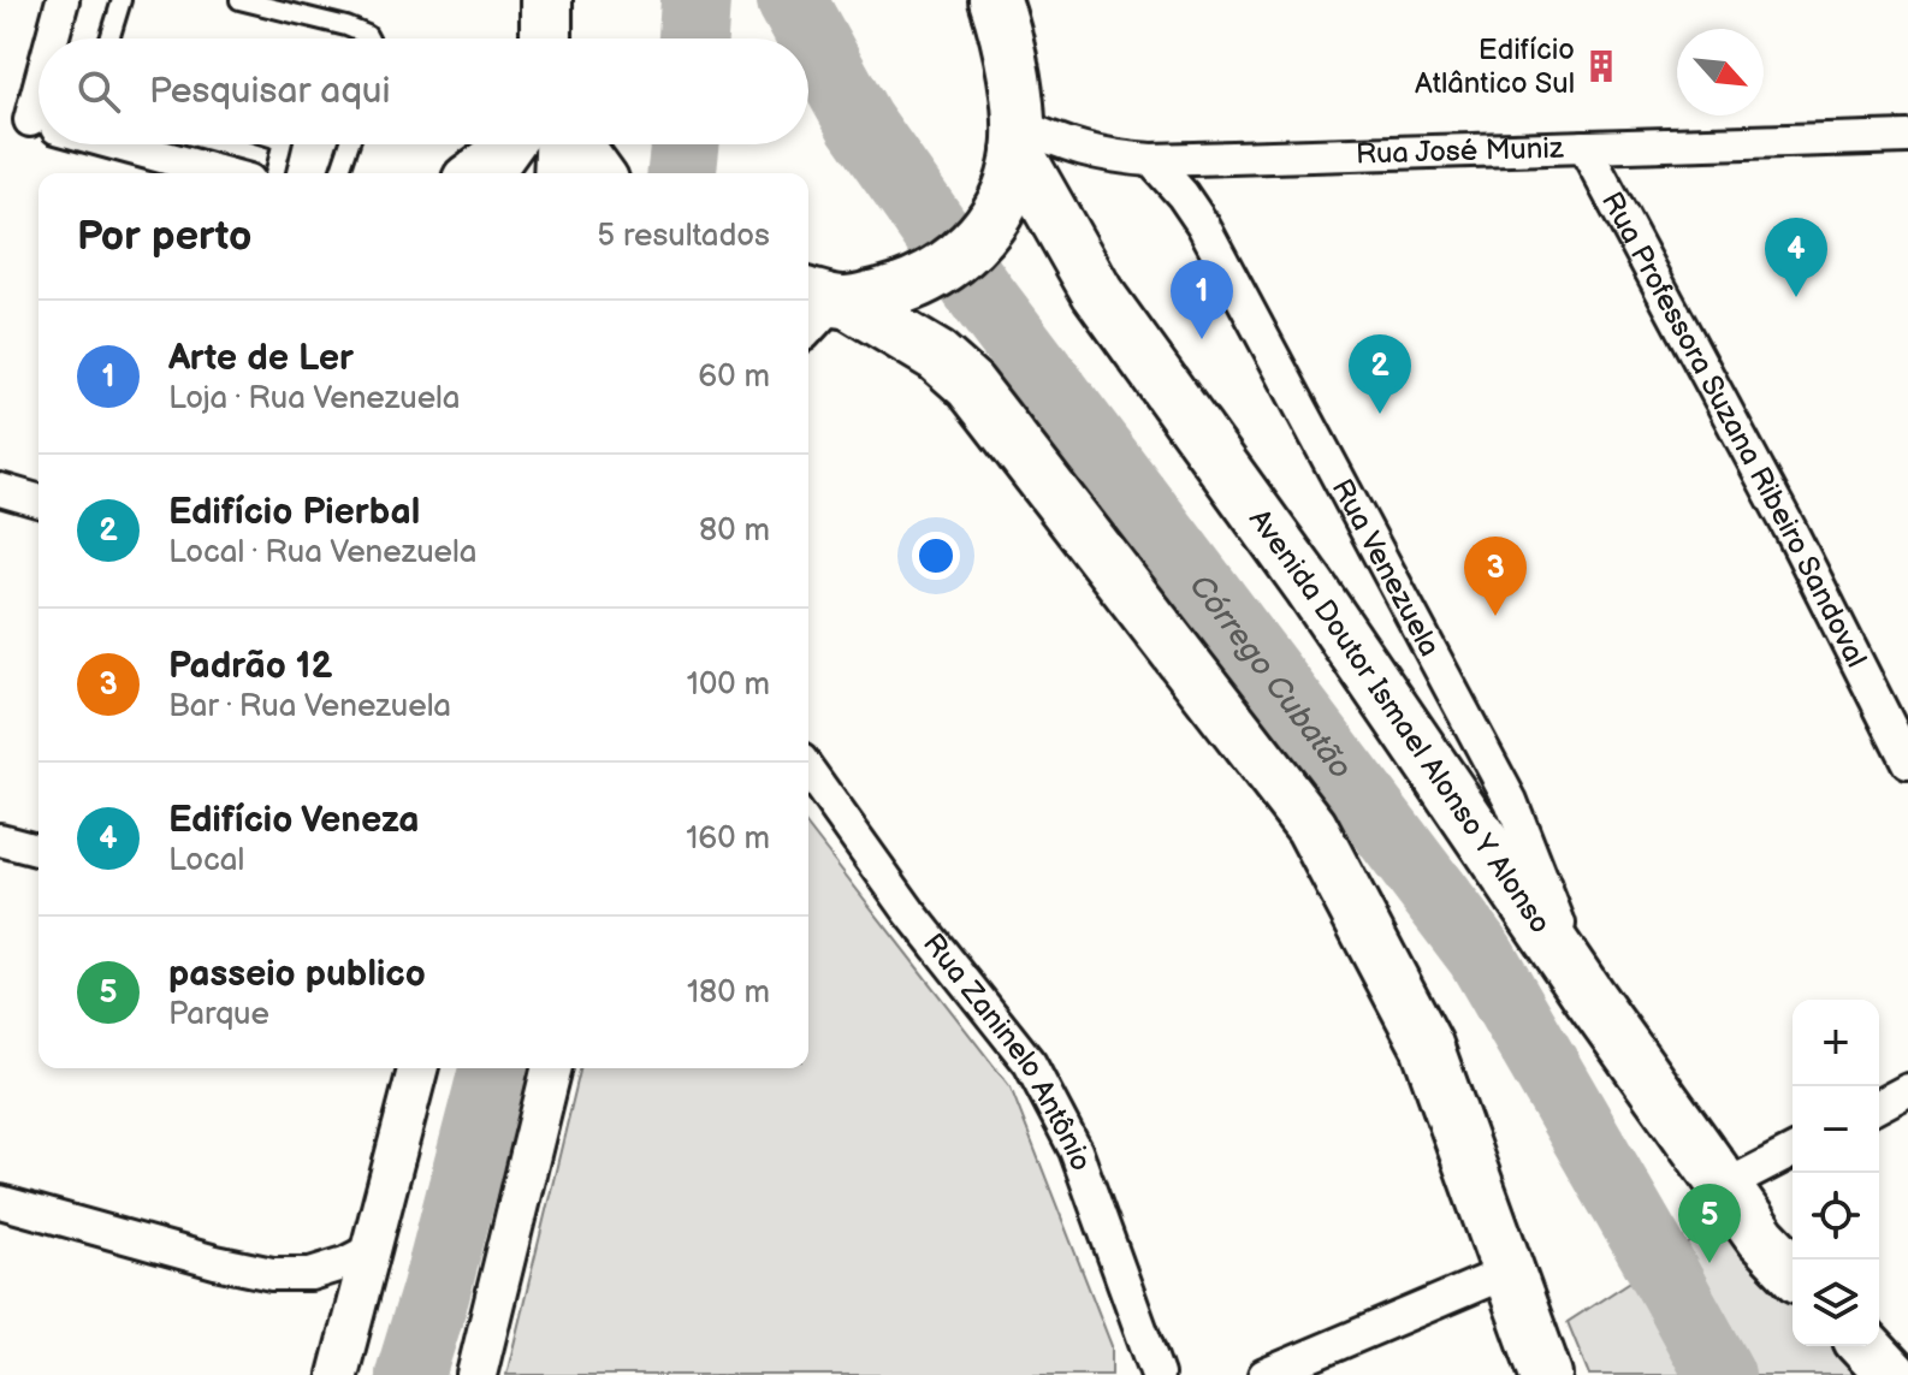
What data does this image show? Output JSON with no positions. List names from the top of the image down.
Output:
{
  "streets": {
    "main road": ["Avenida Doutor Ismael Alonso Y Alonso"],
    "street": [
      "Rua José Muniz",
      "Rua Professora Suzana Ribeiro Sandoval",
      "Rua Venezuela",
      "Rua Zaninelo Antônio"
    ]
  },
  "crossings": [
    ["Rua José Muniz", "Rua Professora Suzana Ribeiro Sandoval"],
    ["Rua José Muniz", "Rua Venezuela"],
    ["Rua José Muniz", "Avenida Doutor Ismael Alonso Y Alonso"],
    ["Rua Venezuela", "Avenida Doutor Ismael Alonso Y Alonso"]
  ],
  "water": ["Córrego Cubatão"],
  "places": {
    "building": ["Edifício Atlântico Sul"]
  },
  "north": "bottom right",
  "page": {
    "search": "Pesquisar aqui",
    "heading": ["Por perto", "5 resultados"],
    "pins": [
      "4",
      "1",
      "2",
      "3",
      "5"
    ],
    "list": [
      {
        "mark": "1",
        "name": "Arte de Ler",
        "note": "Loja · Rua Venezuela",
        "value": "60 m"
      },
      {
        "mark": "2",
        "name": "Edifício Pierbal",
        "note": "Local · Rua Venezuela",
        "value": "80 m"
      },
      {
        "mark": "3",
        "name": "Padrão 12",
        "note": "Bar · Rua Venezuela",
        "value": "100 m"
      },
      {
        "mark": "4",
        "name": "Edifício Veneza",
        "note": "Local",
        "value": "160 m"
      },
      {
        "mark": "5",
        "name": "passeio publico",
        "note": "Parque",
        "value": "180 m"
      }
    ],
    "map_buttons": ["+", "−"]
  }
}
